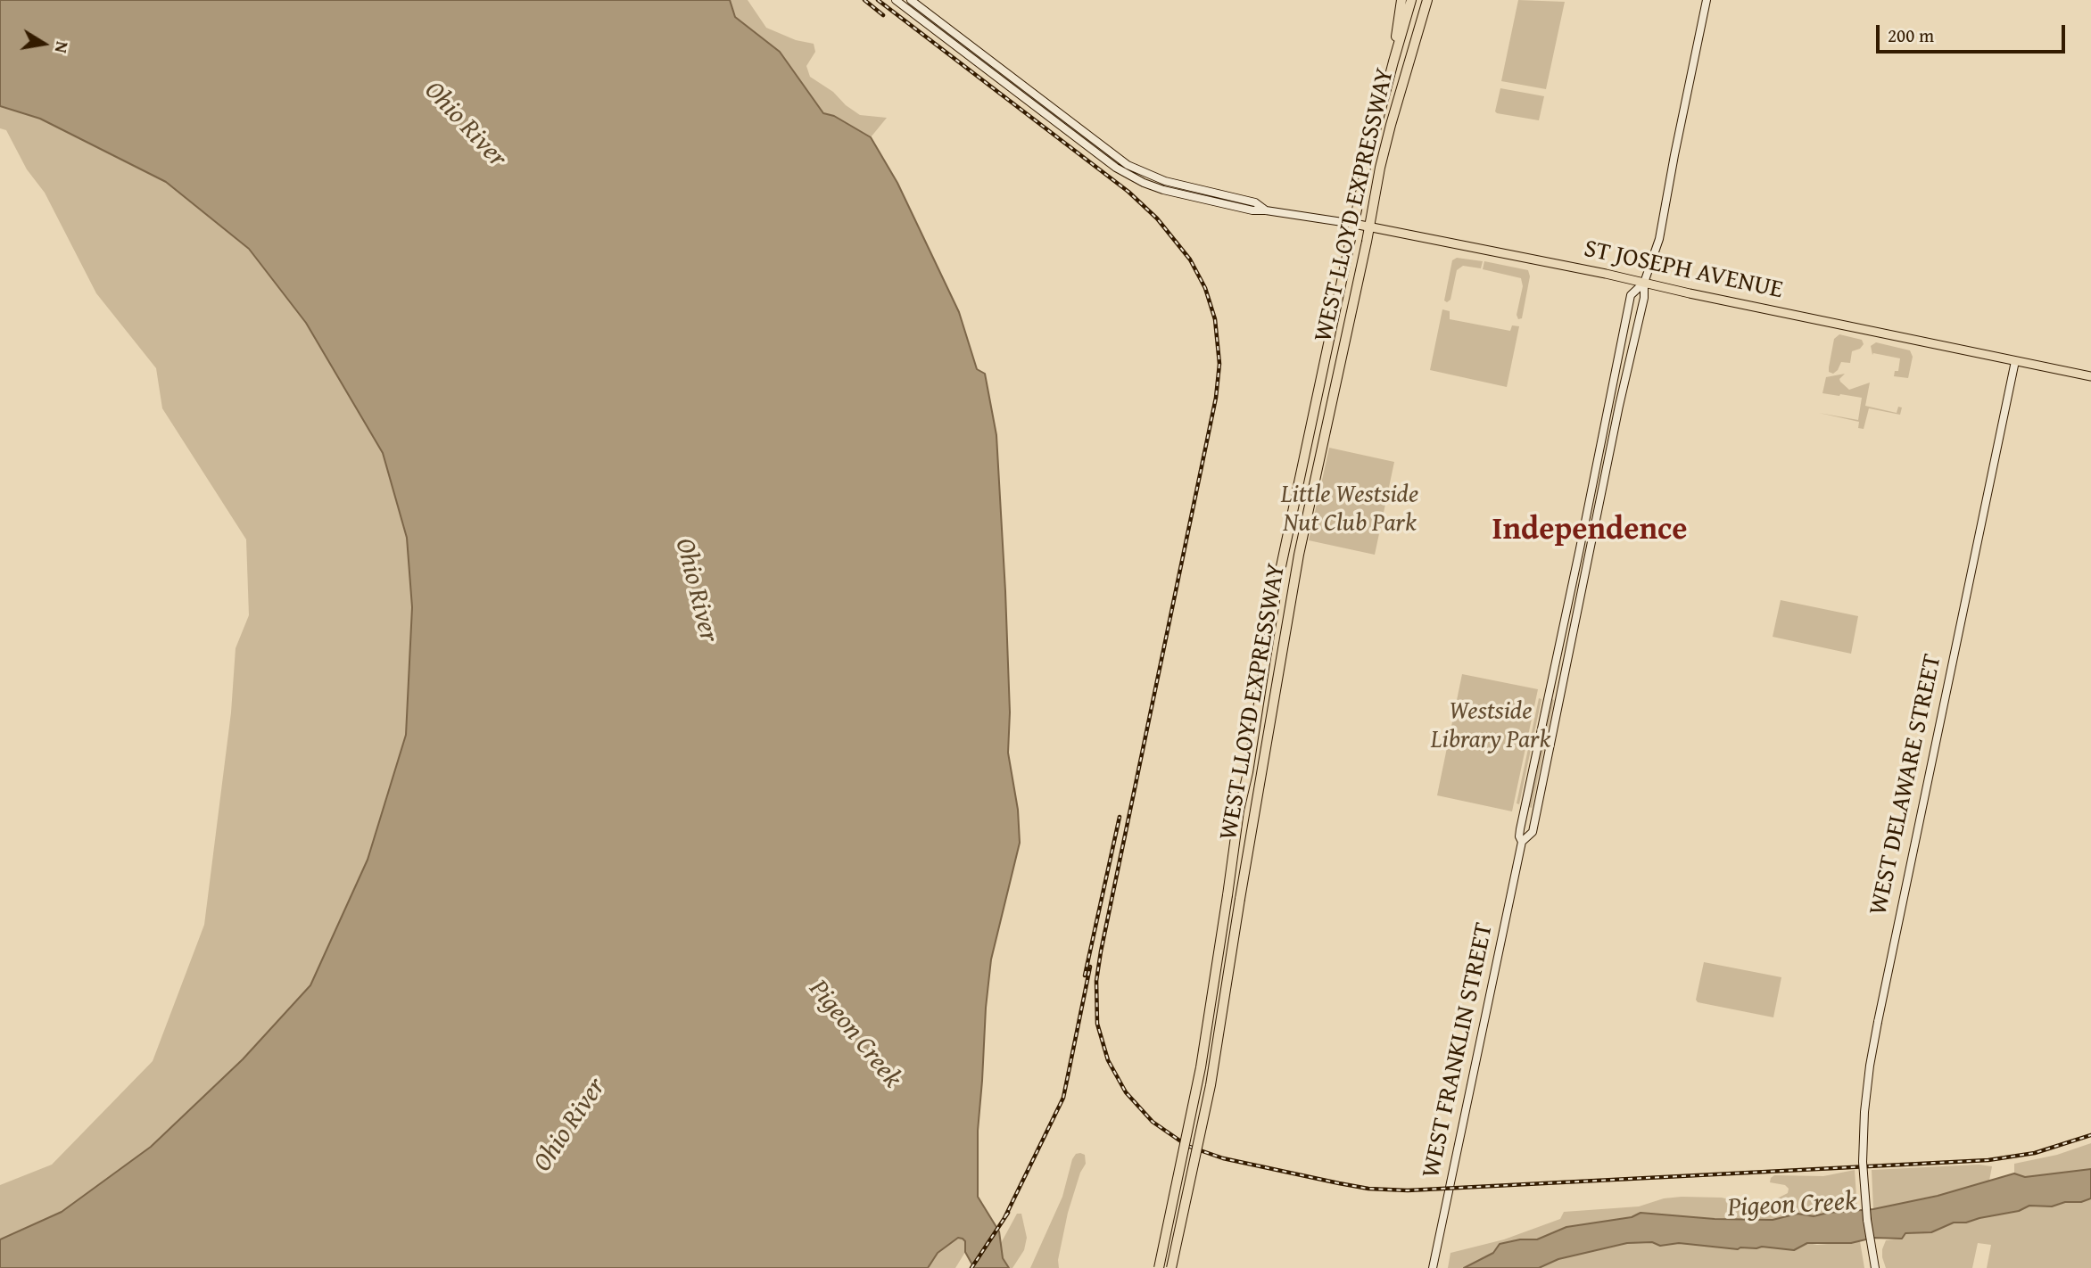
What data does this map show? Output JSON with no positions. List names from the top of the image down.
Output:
{
  "streets": {
    "highway": ["WEST LLOYD EXPRESSWAY"],
    "main road": ["ST JOSEPH AVENUE", "WEST DELAWARE STREET", "WEST FRANKLIN STREET"]
  },
  "crossings": [
    ["WEST LLOYD EXPRESSWAY", "ST JOSEPH AVENUE"],
    ["ST JOSEPH AVENUE", "WEST DELAWARE STREET"],
    ["ST JOSEPH AVENUE", "WEST FRANKLIN STREET"]
  ],
  "districts": ["Independence"],
  "water": ["Ohio River", "Pigeon Creek"],
  "parks": ["Little Westside Nut Club Park", "Westside Library Park"],
  "scale_bar": "200 m",
  "north": "right"
}
